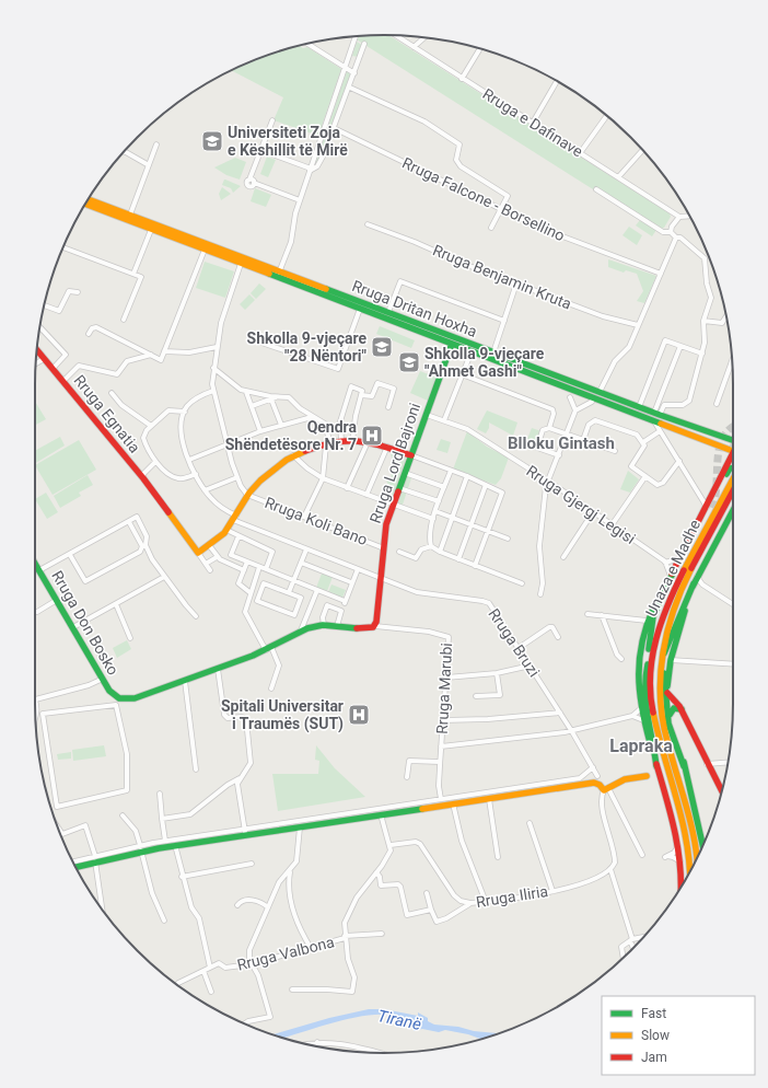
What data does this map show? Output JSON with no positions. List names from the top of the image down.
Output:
{
  "streets": {
    "main road": [
      "Rruga Dritan Hoxha",
      "Rruga Egnatia",
      "Rruga Lord Bajroni",
      "Unaza e Madhe",
      "Rruga Don Bosko"
    ],
    "street": [
      "Rruga e Dafinave",
      "Rruga Falcone - Borsellino",
      "Rruga Benjamin Kruta",
      "Rruga Gjergj Legisi",
      "Rruga Koli Bano",
      "Rruga Bruzi",
      "Rruga Marubi",
      "Rruga Iliria",
      "Rruga Valbona"
    ]
  },
  "crossings": [
    ["Rruga Dritan Hoxha", "Rruga Lord Bajroni"],
    ["Rruga Dritan Hoxha", "Rruga Gjergj Legisi"],
    ["Rruga Lord Bajroni", "Rruga Gjergj Legisi"],
    ["Rruga Lord Bajroni", "Rruga Koli Bano"],
    ["Rruga Lord Bajroni", "Rruga Bruzi"],
    ["Rruga Lord Bajroni", "Rruga Marubi"]
  ],
  "districts": ["Blloku Gintash", "Lapraka"],
  "water": ["Tiranë"],
  "places": {
    "school or university": ["Universiteti Zoja e Këshillit të Mirë", "Shkolla 9-vjeçare \"28 Nëntori\"", "Shkolla 9-vjeçare \"Ahmet Gashi\""],
    "hospital": ["Qendra Shëndetësore Nr. 7", "Spitali Universitar i Traumës (SUT)"]
  },
  "legend": ["Fast", "Slow", "Jam"]
}
